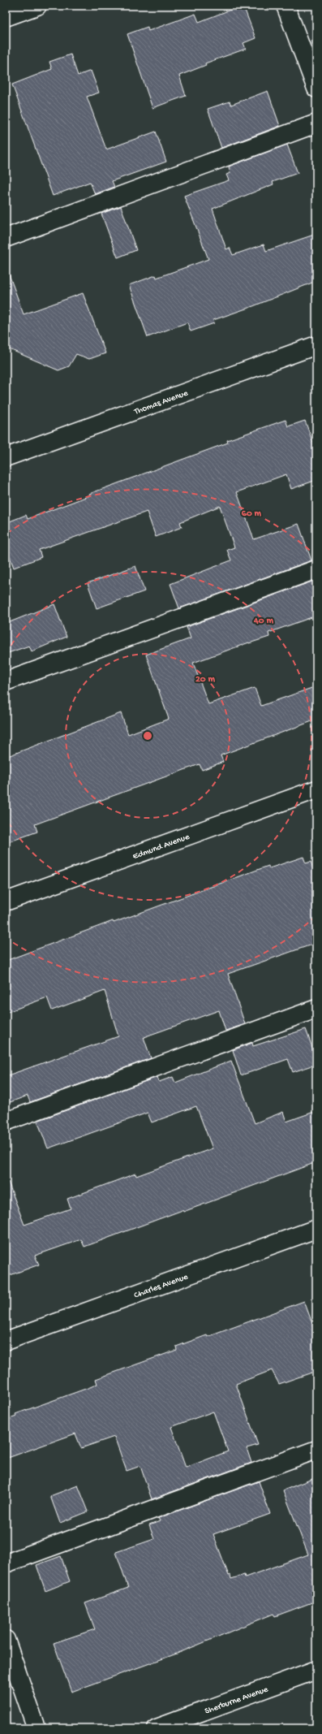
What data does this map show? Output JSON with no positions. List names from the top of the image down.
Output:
{
  "streets": {
    "street": [
      "Thomas Avenue",
      "Edmund Avenue",
      "Charles Avenue",
      "Sherburne Avenue"
    ]
  },
  "rings": ["60 m", "40 m", "20 m"]
}
